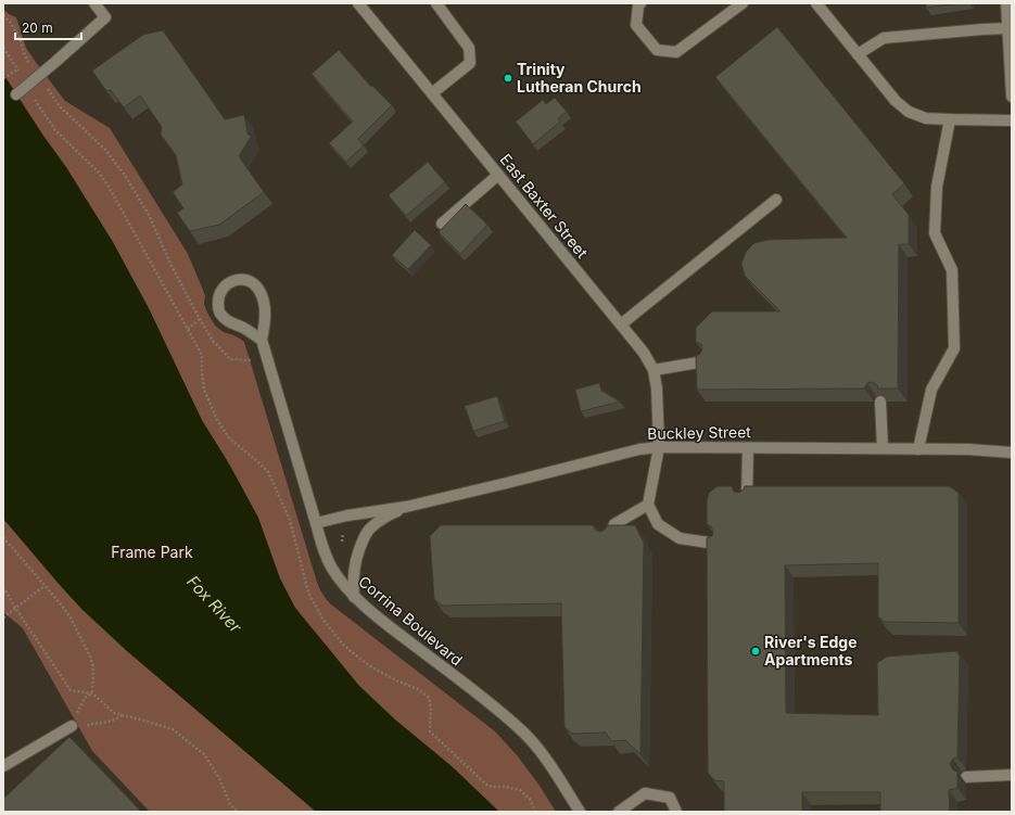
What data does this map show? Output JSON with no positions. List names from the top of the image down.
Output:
{
  "streets": {
    "street": ["East Baxter Street", "Buckley Street", "Corrina Boulevard"]
  },
  "crossings": [
    ["East Baxter Street", "Buckley Street"],
    ["Buckley Street", "Corrina Boulevard"]
  ],
  "water": ["Fox River"],
  "parks": ["Frame Park"],
  "places": ["Trinity Lutheran Church", "River's Edge Apartments"],
  "scale_bar": "20 m"
}
